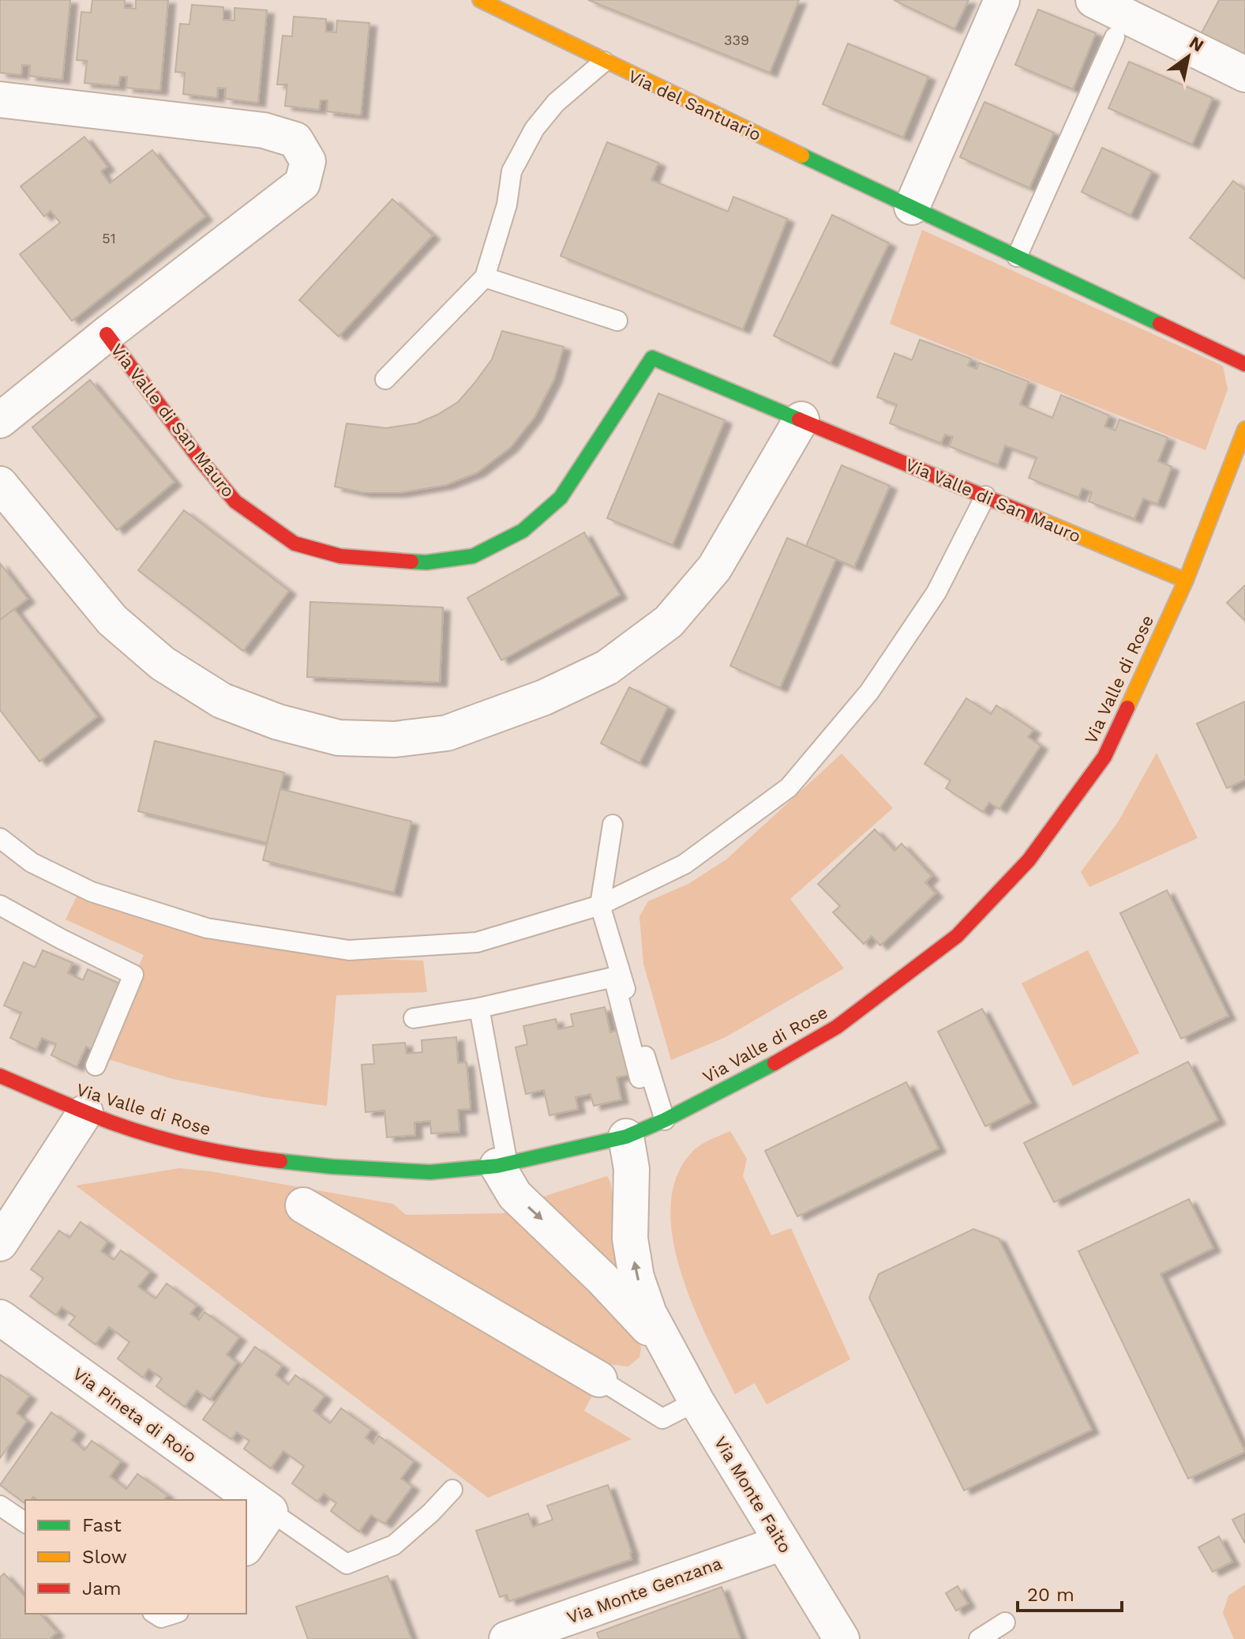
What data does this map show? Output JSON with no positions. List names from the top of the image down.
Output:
{
  "streets": {
    "street": [
      "Via del Santuario",
      "Via Valle di San Mauro",
      "Via Valle di Rose",
      "Via Pineta di Roio",
      "Via Monte Faito",
      "Via Monte Genzana"
    ]
  },
  "crossings": [
    ["Via Valle di San Mauro", "Via Valle di Rose"],
    ["Via Valle di Rose", "Via Monte Faito"],
    ["Via Monte Faito", "Via Monte Genzana"]
  ],
  "house_numbers": ["339", "51"],
  "legend": ["Fast", "Slow", "Jam"],
  "scale_bar": "20 m",
  "north": "top right"
}
